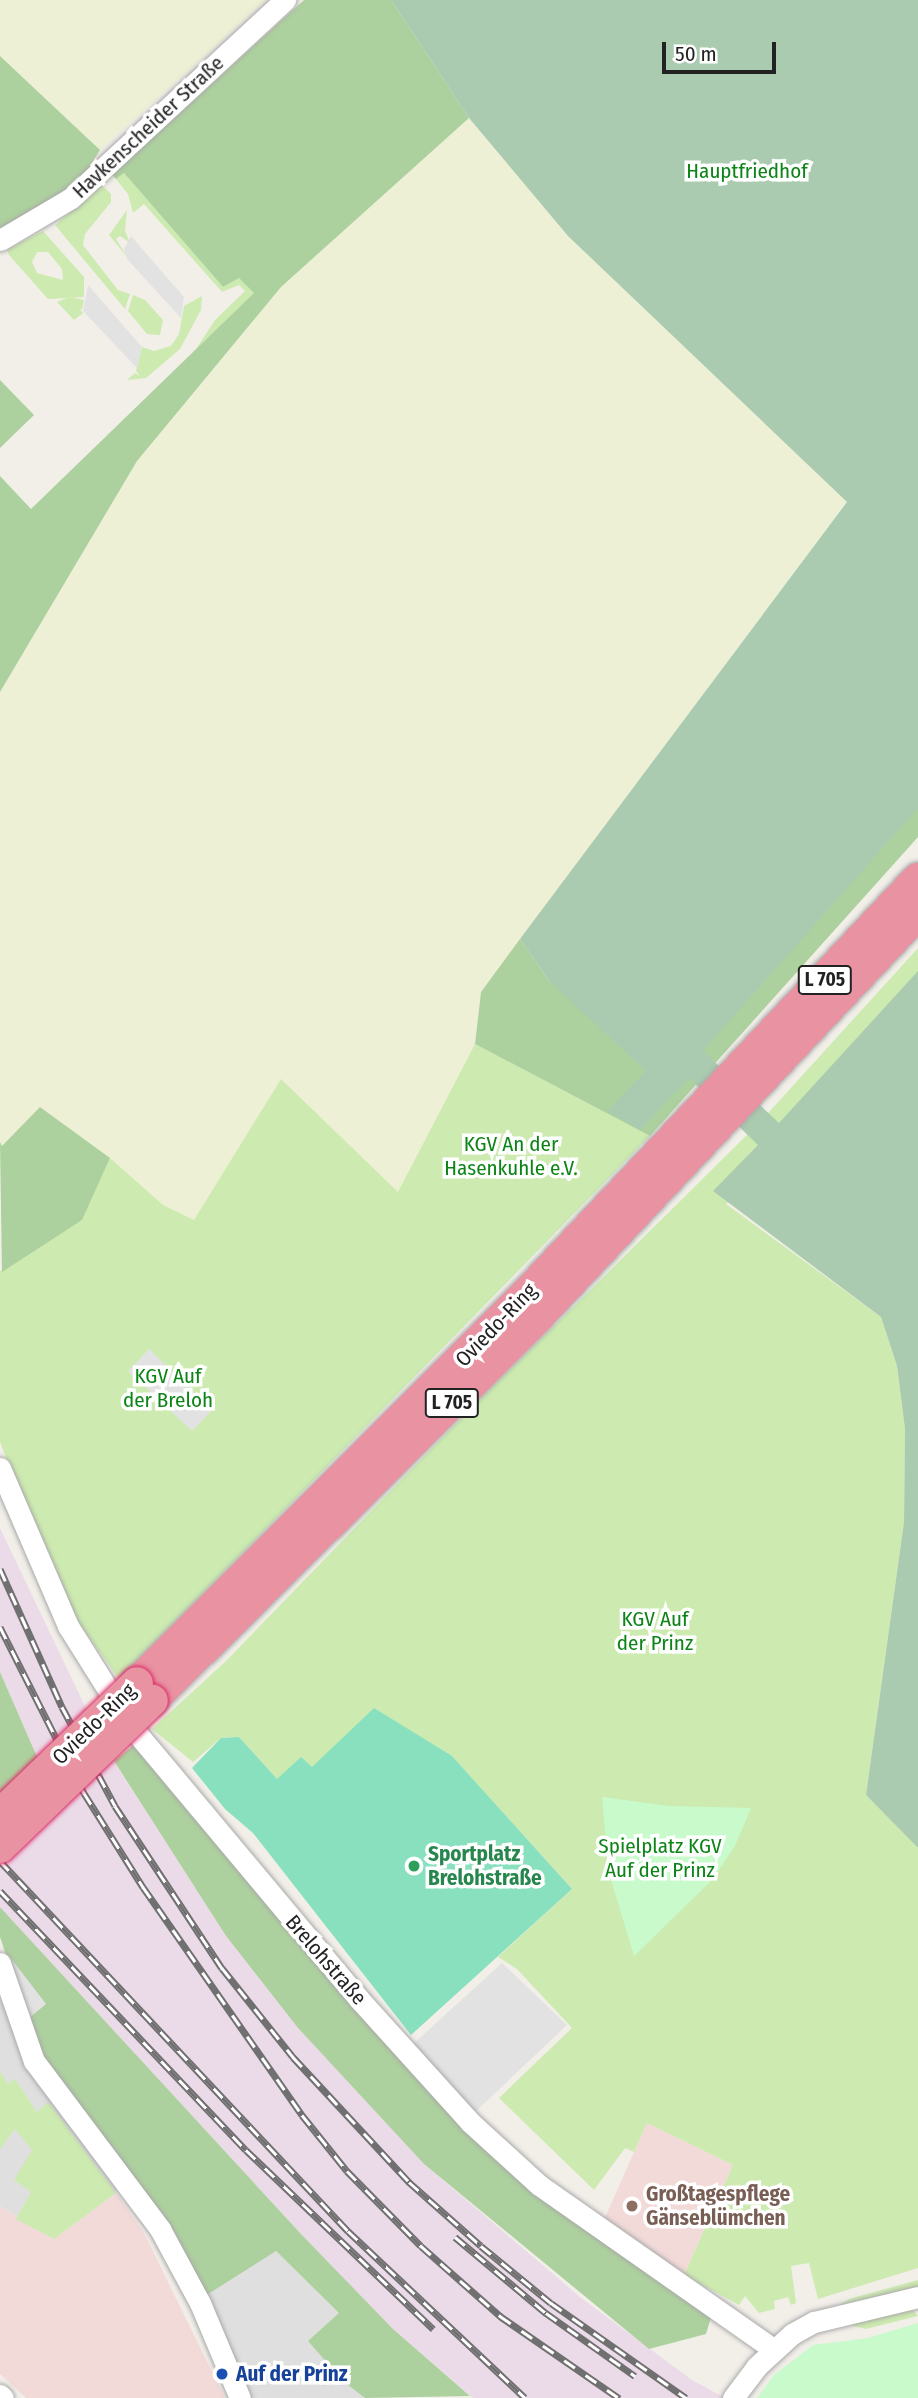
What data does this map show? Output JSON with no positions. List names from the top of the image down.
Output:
{
  "streets": {
    "highway": ["L 705", "Oviedo-Ring"],
    "street": ["Havkenscheider Straße", "Brelohstraße"]
  },
  "parks": [
    "Hauptfriedhof",
    "KGV An der Hasenkuhle e.V.",
    "KGV Auf der Breloh",
    "KGV Auf der Prinz",
    "Spielplatz KGV Auf der Prinz"
  ],
  "places": ["Sportplatz Brelohstraße", "Großtagespflege Gänseblümchen", "Auf der Prinz"],
  "scale_bar": "50 m"
}
